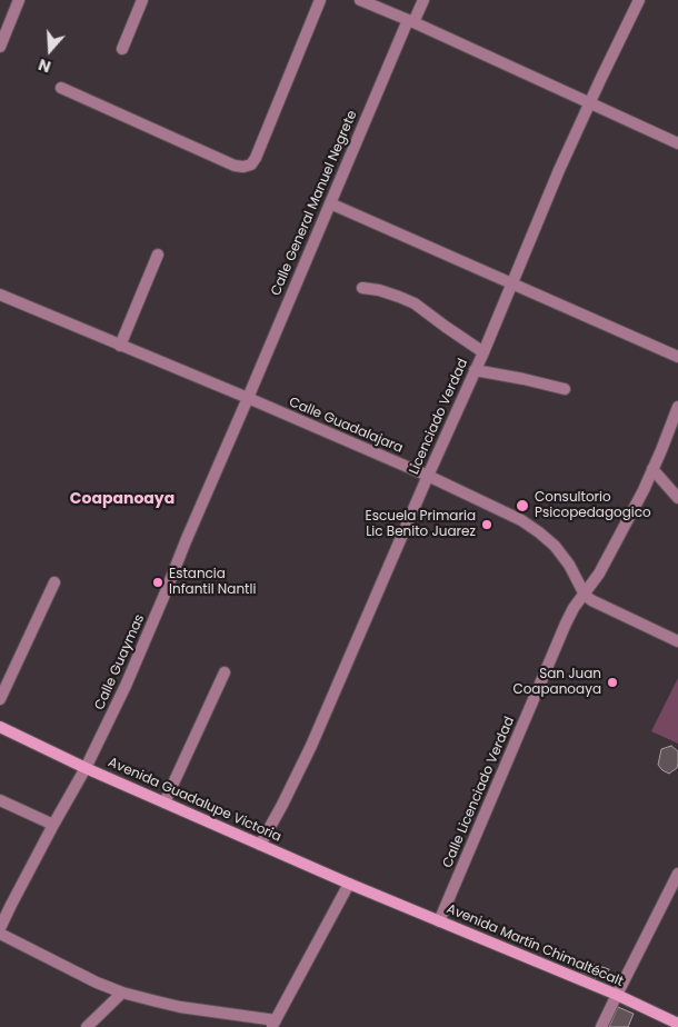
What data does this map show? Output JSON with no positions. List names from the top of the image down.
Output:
{
  "streets": {
    "main road": ["Avenida Guadalupe Victoria", "Avenida Martín Chimaltécalt"],
    "street": [
      "Calle General Manuel Negrete",
      "Licenciado Verdad",
      "Calle Guadalajara",
      "Calle Guaymas",
      "Calle Licenciado Verdad"
    ]
  },
  "crossings": [
    ["Calle General Manuel Negrete", "Calle Guadalajara"],
    ["Calle General Manuel Negrete", "Calle Guaymas"],
    ["Licenciado Verdad", "Calle Guadalajara"],
    ["Licenciado Verdad", "Avenida Guadalupe Victoria"],
    ["Calle Guadalajara", "Calle Guaymas"],
    ["Calle Guadalajara", "Calle Licenciado Verdad"],
    ["Calle Guaymas", "Avenida Guadalupe Victoria"],
    ["Calle Licenciado Verdad", "Avenida Martín Chimaltécalt"],
    ["Avenida Guadalupe Victoria", "Avenida Martín Chimaltécalt"]
  ],
  "districts": ["Coapanoaya"],
  "places": [
    "Consultorio Psicopedagogico",
    "Escuela Primaria Lic Benito Juarez",
    "Estancia Infantil Nantli",
    "San Juan Coapanoaya"
  ],
  "north": "bottom"
}
